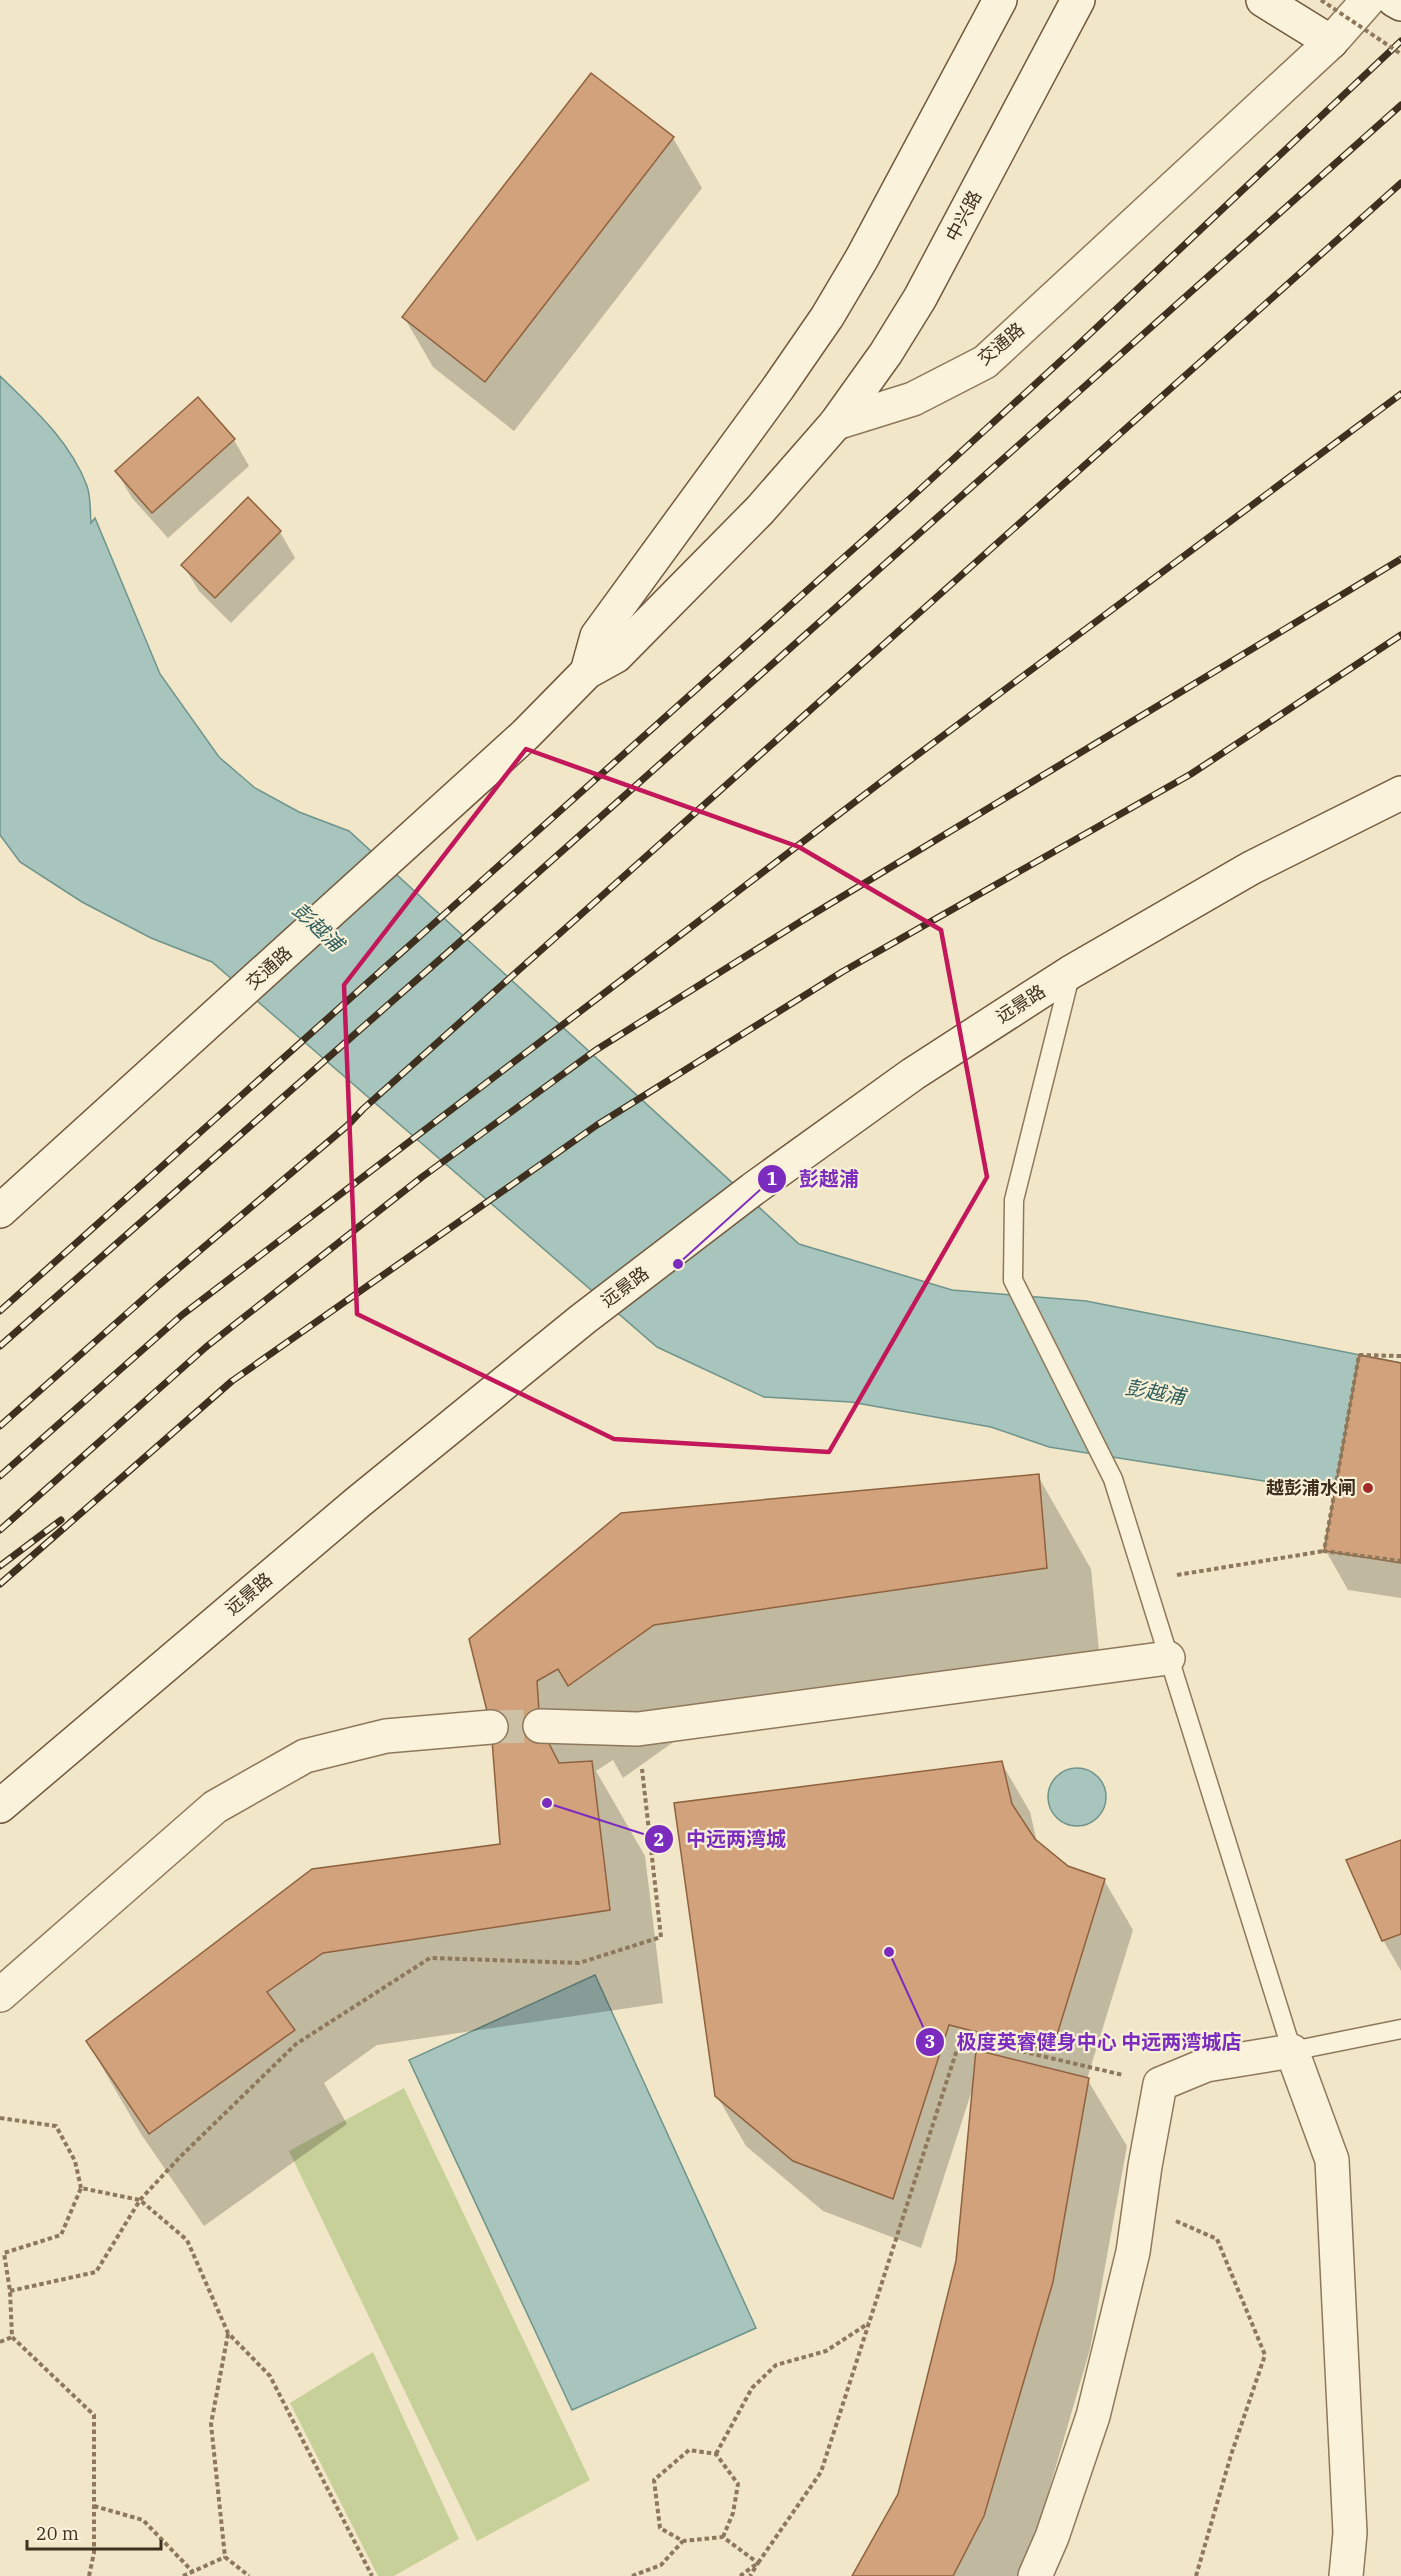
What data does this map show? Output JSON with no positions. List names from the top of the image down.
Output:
{
  "streets": {
    "street": ["中兴路", "交通路", "远景路"]
  },
  "crossings": [
    ["中兴路", "交通路"]
  ],
  "water": ["彭越浦"],
  "places": [
    "彭越浦",
    "越彭浦水闸",
    "中远两湾城",
    "极度英睿健身中心 中远两湾城店"
  ],
  "scale_bar": "20 m"
}
